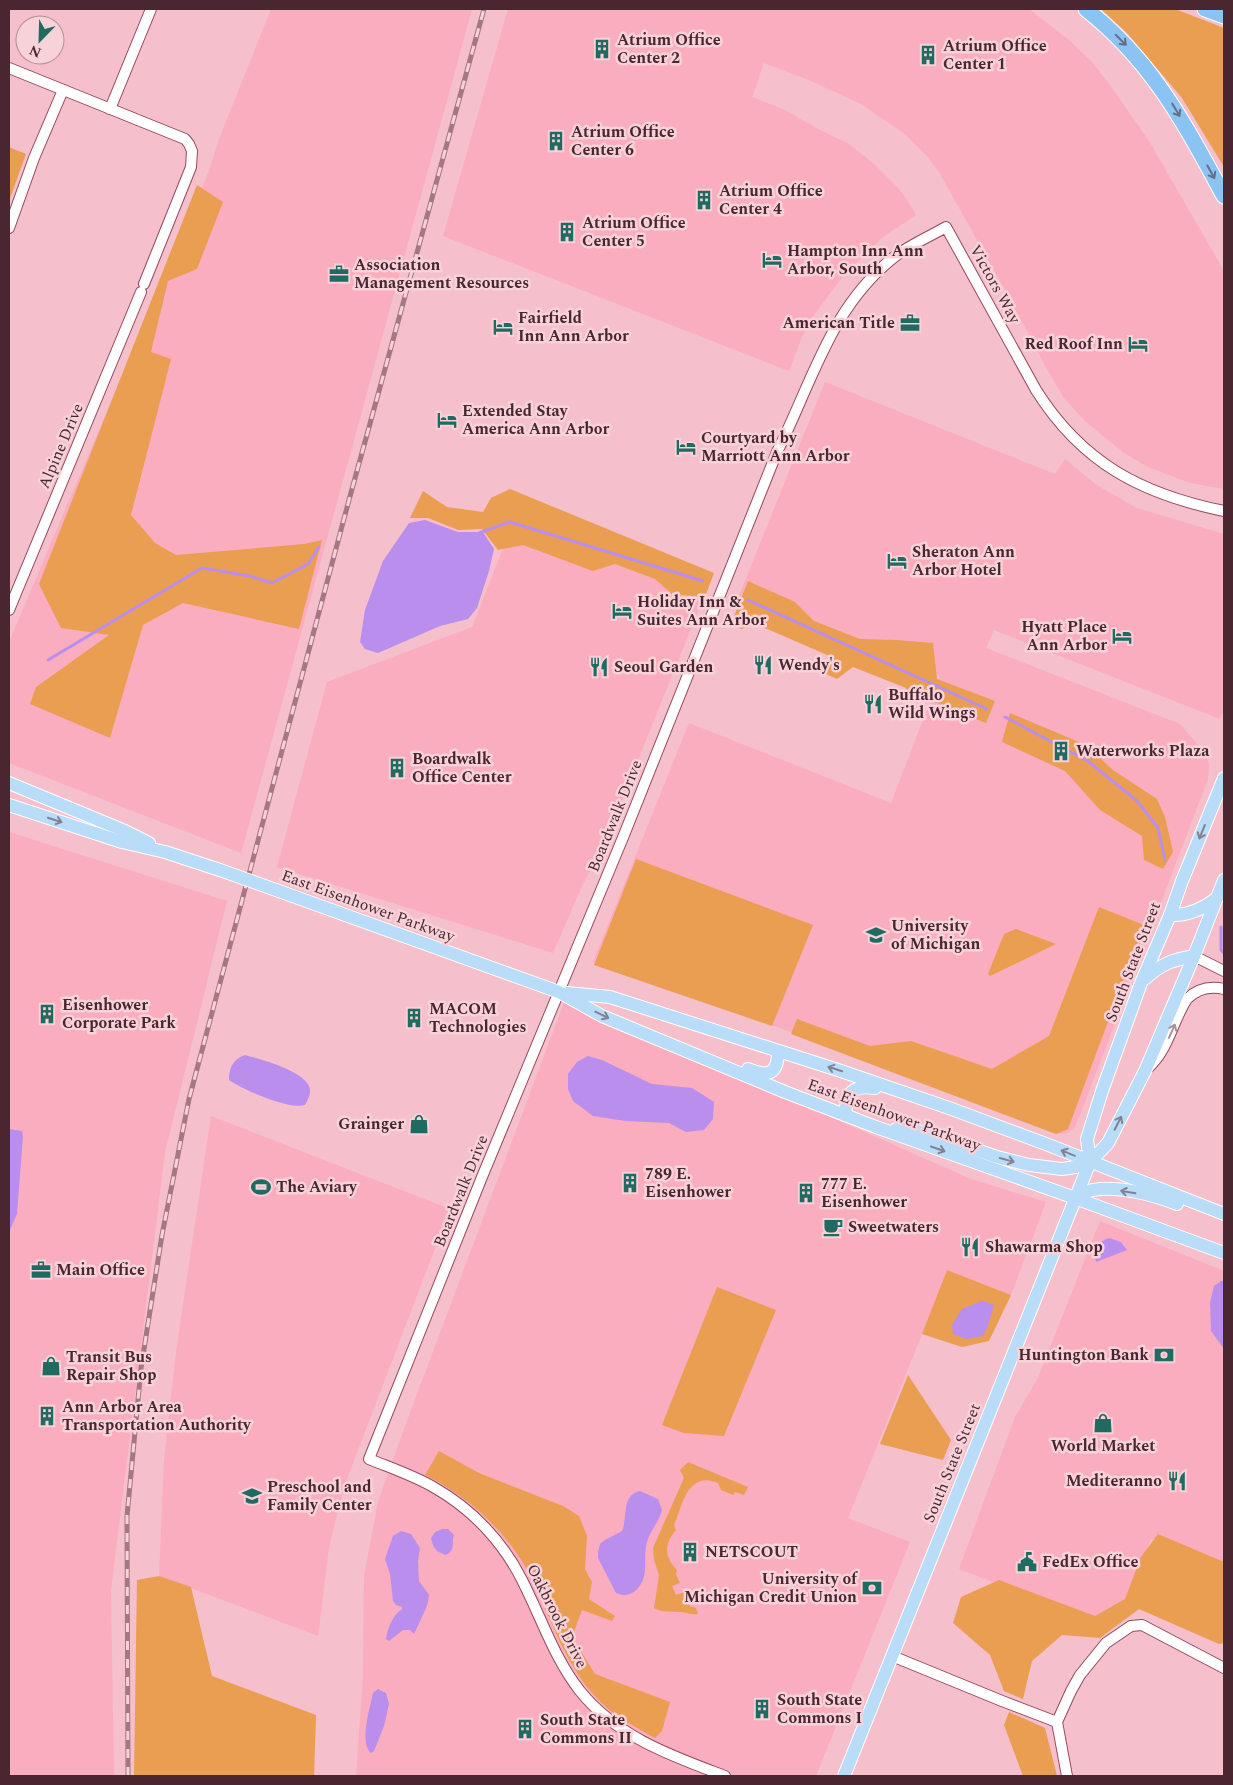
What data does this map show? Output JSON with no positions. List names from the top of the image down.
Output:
{
  "streets": {
    "main road": ["East Eisenhower Parkway", "South State Street"],
    "street": [
      "Victors Way",
      "Alpine Drive",
      "Boardwalk Drive",
      "Oakbrook Drive"
    ]
  },
  "crossings": [
    ["Victors Way", "Boardwalk Drive"],
    ["Boardwalk Drive", "East Eisenhower Parkway"],
    ["Boardwalk Drive", "Oakbrook Drive"],
    ["East Eisenhower Parkway", "South State Street"]
  ],
  "places": {
    "building": [
      "Atrium Office Center 2",
      "Atrium Office Center 1",
      "Atrium Office Center 6",
      "Atrium Office Center 4",
      "Atrium Office Center 5",
      "Waterworks Plaza",
      "Boardwalk Office Center",
      "Eisenhower Corporate Park",
      "MACOM Technologies",
      "789 E. Eisenhower",
      "777 E. Eisenhower",
      "Ann Arbor Area Transportation Authority",
      "NETSCOUT",
      "South State Commons I",
      "South State Commons II"
    ],
    "hotel": [
      "Hampton Inn Ann Arbor, South",
      "Fairfield Inn Ann Arbor",
      "Red Roof Inn",
      "Extended Stay America Ann Arbor",
      "Courtyard by Marriott Ann Arbor",
      "Sheraton Ann Arbor Hotel",
      "Holiday Inn & Suites Ann Arbor",
      "Hyatt Place Ann Arbor"
    ],
    "office": ["Association Management Resources", "American Title", "Main Office"],
    "restaurant": [
      "Wendy's",
      "Seoul Garden",
      "Buffalo Wild Wings",
      "Shawarma Shop",
      "Mediteranno"
    ],
    "school or university": ["University of Michigan", "Preschool and Family Center"],
    "shop": ["Grainger", "Transit Bus Repair Shop", "World Market"],
    "sports": ["The Aviary"],
    "cafe": ["Sweetwaters"],
    "bank": ["Huntington Bank", "University of Michigan Credit Union"],
    "public building": ["FedEx Office"]
  },
  "north": "bottom left"
}
